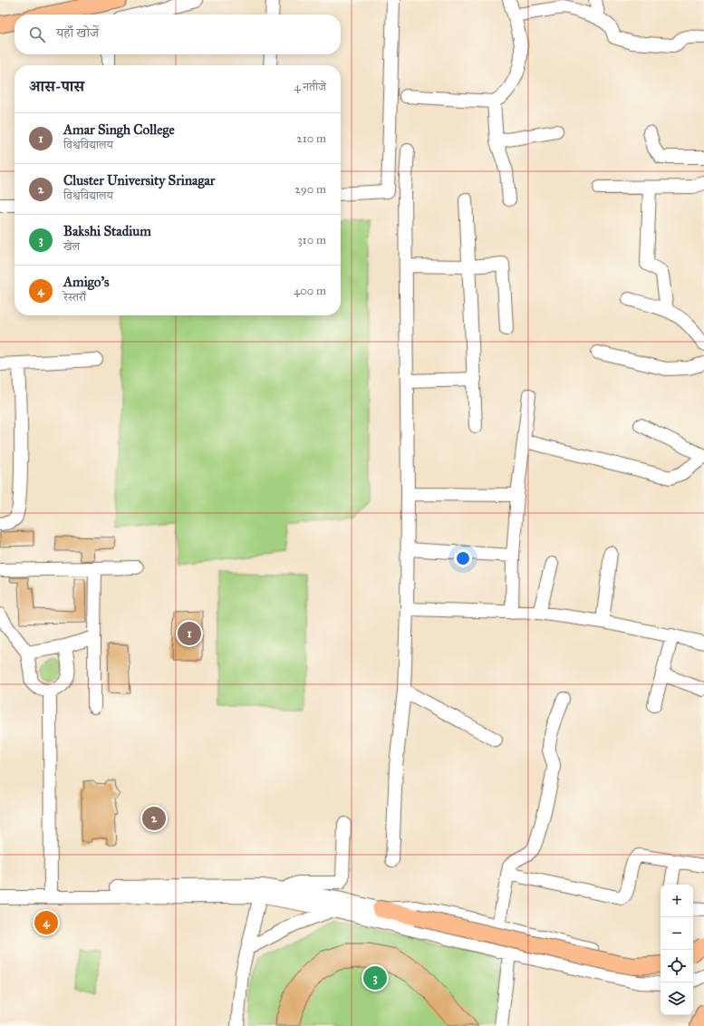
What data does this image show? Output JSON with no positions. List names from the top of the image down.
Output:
{
  "page": {
    "search": "यहाँ खोजें",
    "heading": ["आस-पास", "4 नतीजे"],
    "list": [
      {
        "mark": "1",
        "name": "Amar Singh College",
        "note": "विश्वविद्यालय",
        "value": "210 m"
      },
      {
        "mark": "2",
        "name": "Cluster University Srinagar",
        "note": "विश्वविद्यालय",
        "value": "290 m"
      },
      {
        "mark": "3",
        "name": "Bakshi Stadium",
        "note": "खेल",
        "value": "310 m"
      },
      {
        "mark": "4",
        "name": "Amigo's",
        "note": "रेस्तराँ",
        "value": "400 m"
      }
    ],
    "pins": [
      "1",
      "2",
      "4",
      "3"
    ],
    "map_buttons": ["+", "−"]
  }
}
